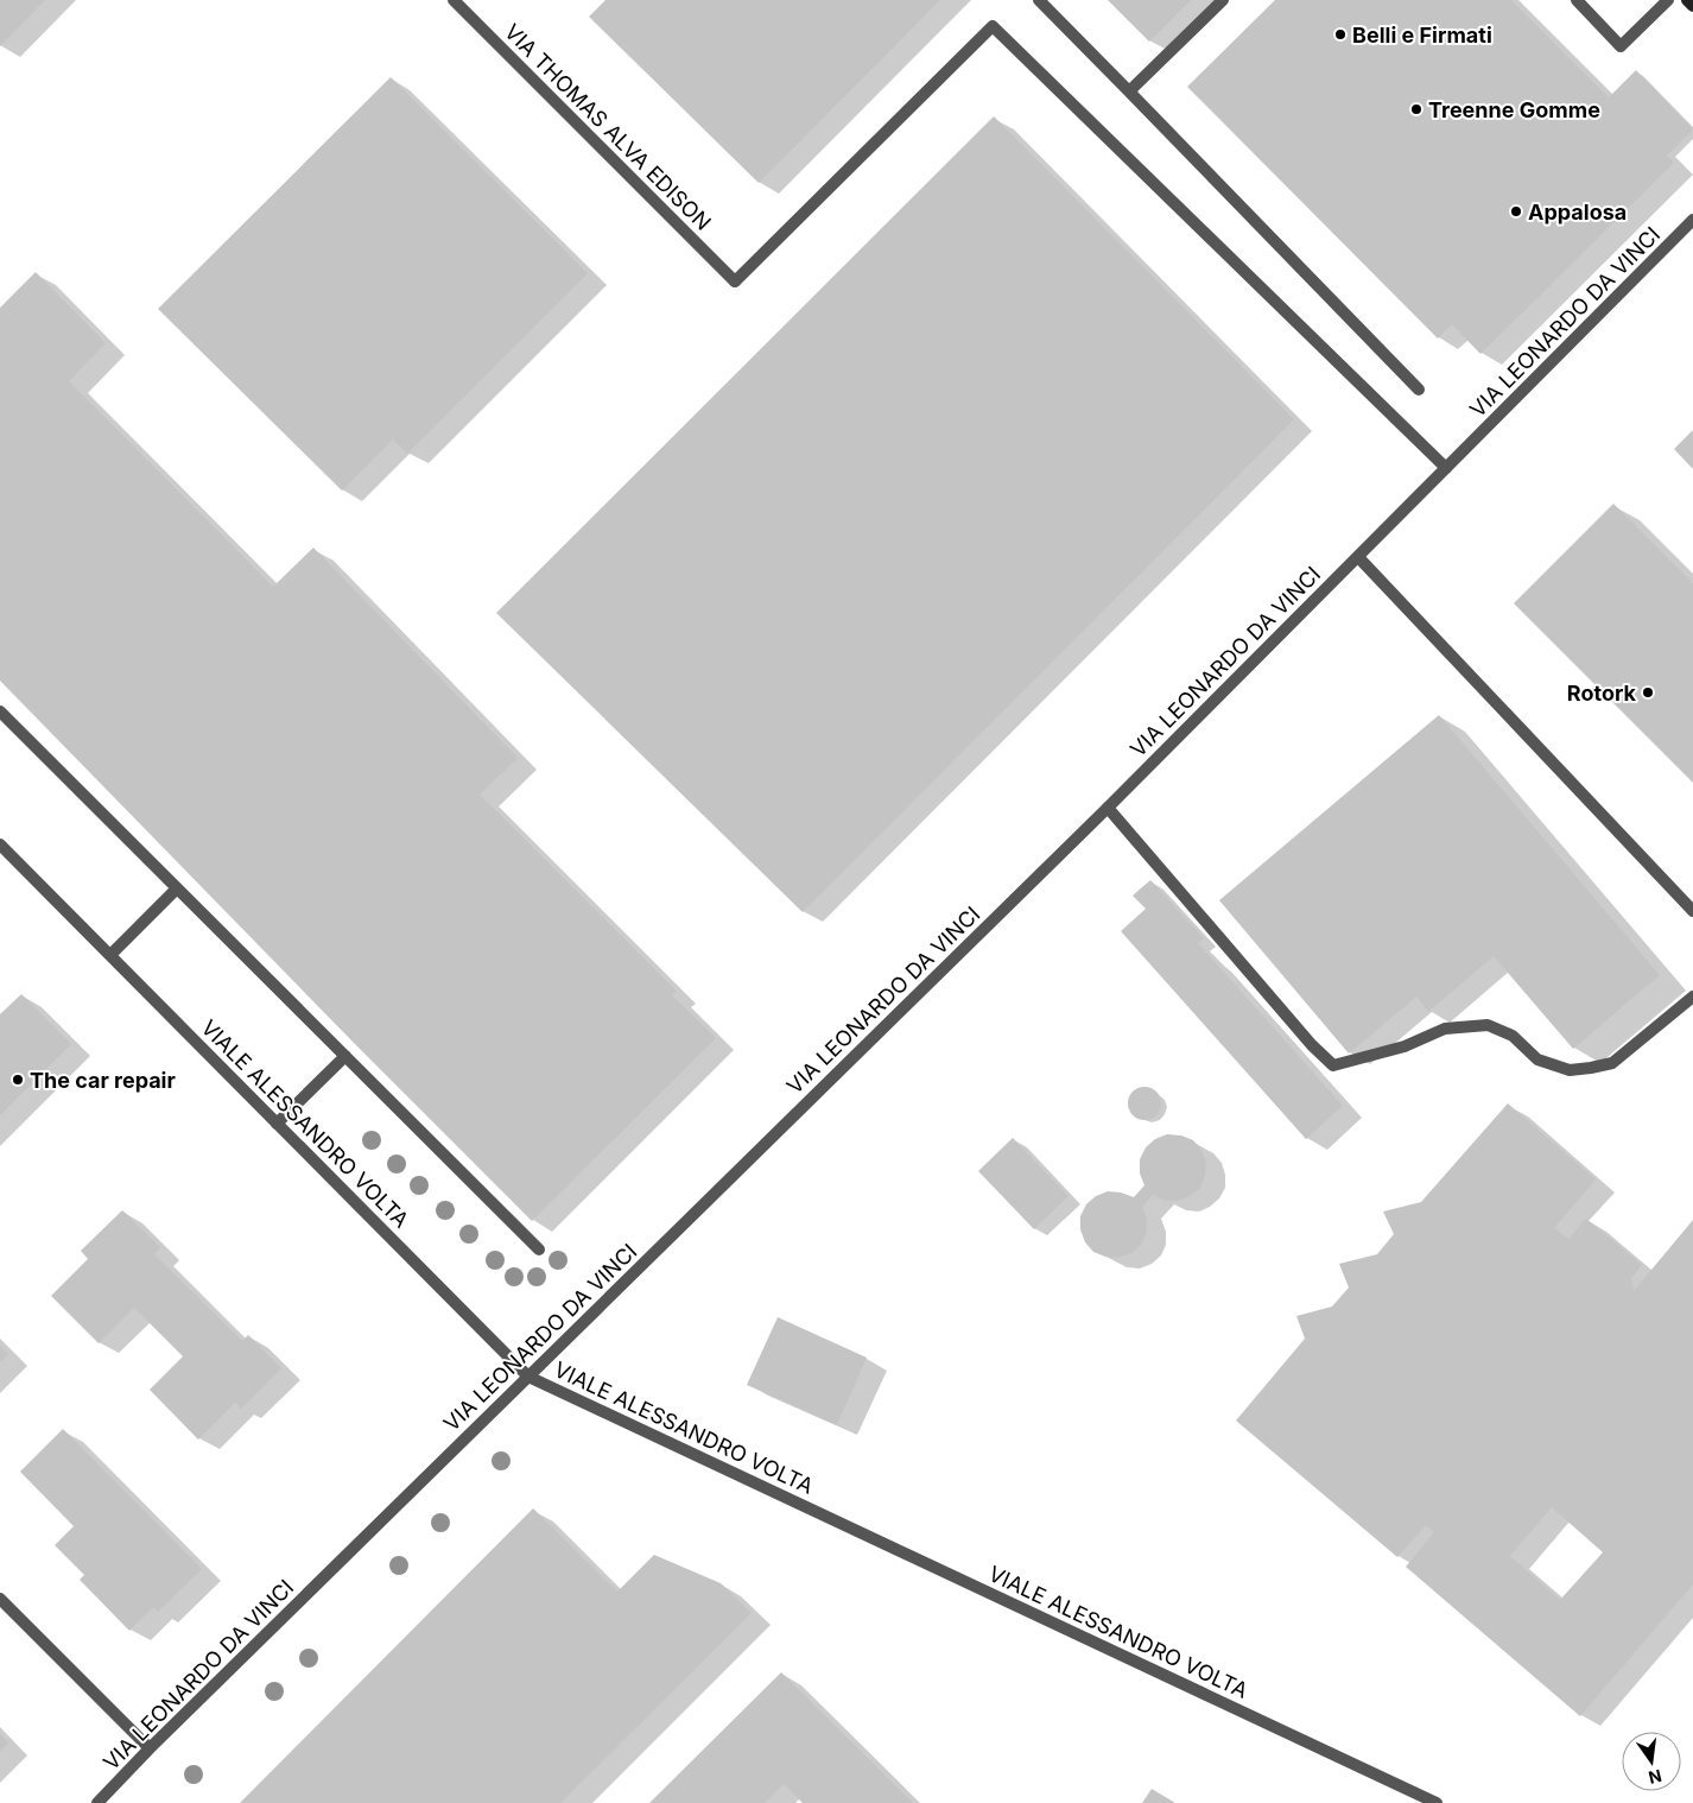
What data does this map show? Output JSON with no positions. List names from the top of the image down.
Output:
{
  "streets": {
    "street": ["VIA THOMAS ALVA EDISON", "VIA LEONARDO DA VINCI", "VIALE ALESSANDRO VOLTA"]
  },
  "crossings": [
    ["VIA THOMAS ALVA EDISON", "VIA LEONARDO DA VINCI"],
    ["VIA LEONARDO DA VINCI", "VIALE ALESSANDRO VOLTA"]
  ],
  "places": [
    "Belli e Firmati",
    "Treenne Gomme",
    "Appalosa",
    "Rotork",
    "The car repair"
  ],
  "north": "bottom"
}
